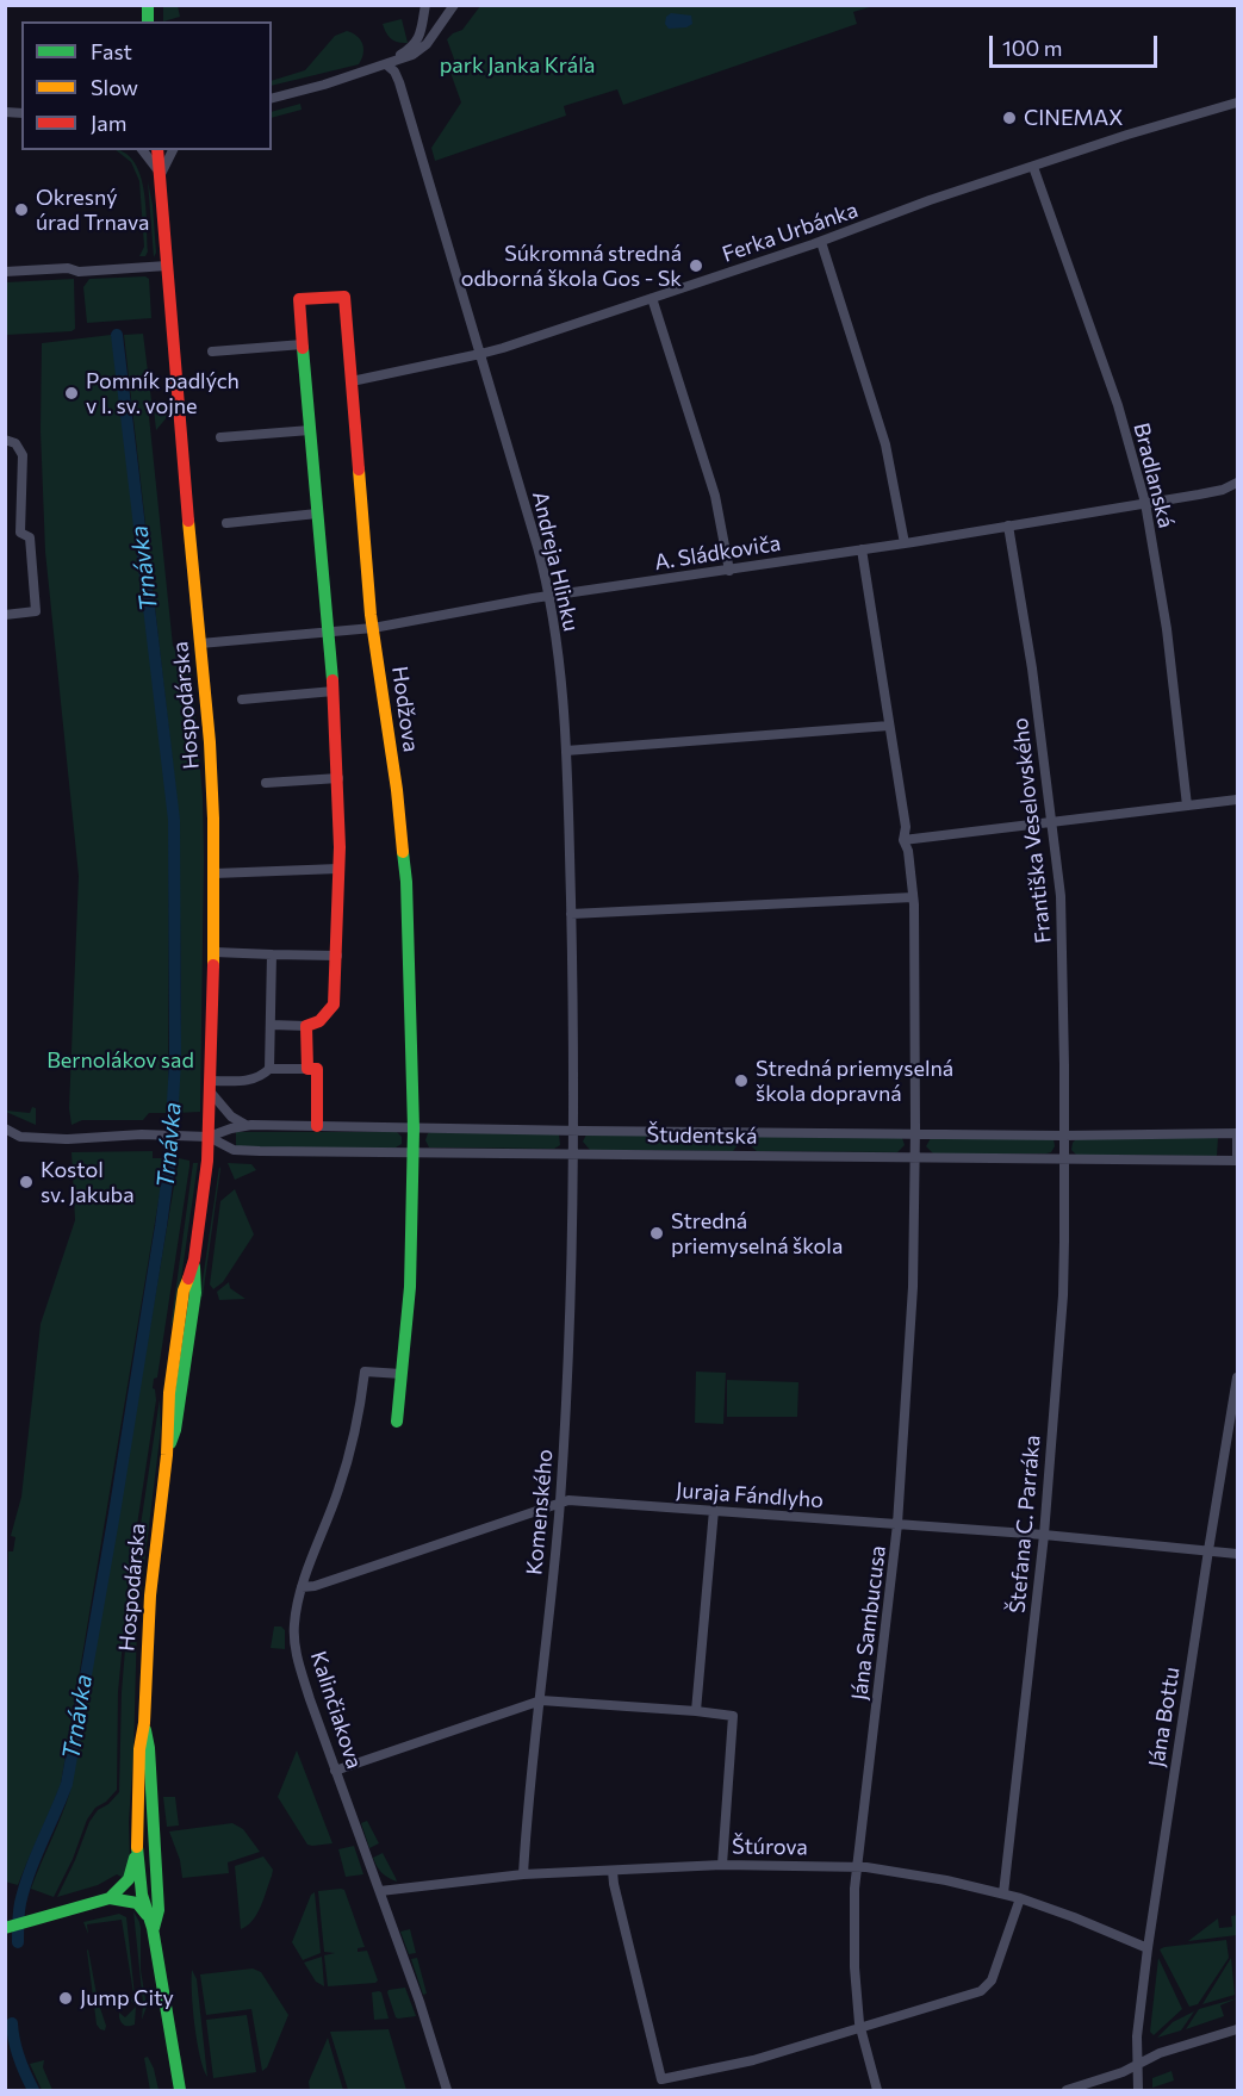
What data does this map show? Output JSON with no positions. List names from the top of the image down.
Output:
{
  "streets": {
    "street": [
      "Ferka Urbánka",
      "Bradlanská",
      "A. Sládkoviča",
      "Andreja Hlinku",
      "Hospodárska",
      "Hodžova",
      "Františka Veselovského",
      "Študentská",
      "Juraja Fándlyho",
      "Komenského",
      "Štefana C. Parráka",
      "Jána Sambucusa",
      "Kalinčiakova",
      "Jána Bottu",
      "Štúrova"
    ]
  },
  "crossings": [
    ["Ferka Urbánka", "Bradlanská"],
    ["Ferka Urbánka", "Andreja Hlinku"],
    ["Ferka Urbánka", "Hodžova"],
    ["Bradlanská", "A. Sládkoviča"],
    ["A. Sládkoviča", "Andreja Hlinku"],
    ["A. Sládkoviča", "Hospodárska"],
    ["A. Sládkoviča", "Hodžova"],
    ["A. Sládkoviča", "Františka Veselovského"],
    ["A. Sládkoviča", "Jána Sambucusa"],
    ["Andreja Hlinku", "Študentská"],
    ["Andreja Hlinku", "Komenského"],
    ["Hospodárska", "Študentská"],
    ["Hodžova", "Študentská"],
    ["Františka Veselovského", "Študentská"],
    ["Františka Veselovského", "Štefana C. Parráka"],
    ["Študentská", "Komenského"],
    ["Študentská", "Štefana C. Parráka"],
    ["Študentská", "Jána Sambucusa"],
    ["Juraja Fándlyho", "Komenského"],
    ["Juraja Fándlyho", "Štefana C. Parráka"],
    ["Juraja Fándlyho", "Jána Sambucusa"],
    ["Juraja Fándlyho", "Kalinčiakova"],
    ["Juraja Fándlyho", "Jána Bottu"],
    ["Komenského", "Štúrova"],
    ["Štefana C. Parráka", "Štúrova"],
    ["Jána Sambucusa", "Štúrova"],
    ["Kalinčiakova", "Štúrova"],
    ["Jána Bottu", "Štúrova"]
  ],
  "water": ["Trnávka"],
  "parks": ["park Janka Kráľa", "Bernolákov sad"],
  "places": [
    "CINEMAX",
    "Okresný úrad Trnava",
    "Súkromná stredná odborná škola Gos - Sk",
    "Pomník padlých v I. sv. vojne",
    "Stredná priemyselná škola dopravná",
    "Kostol sv. Jakuba",
    "Stredná priemyselná škola",
    "Jump City"
  ],
  "legend": ["Fast", "Slow", "Jam"],
  "scale_bar": "100 m"
}
